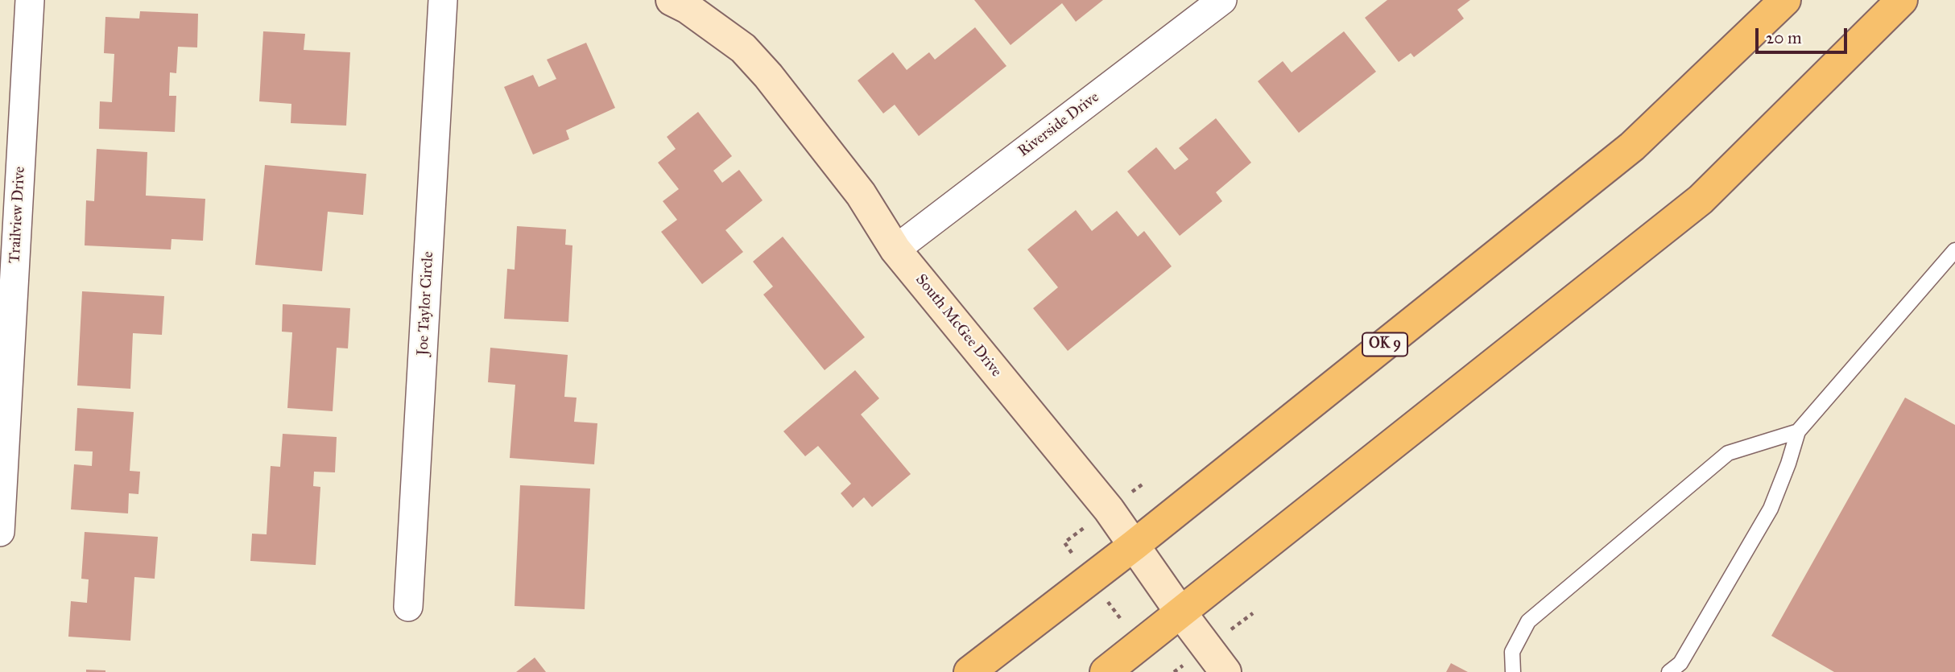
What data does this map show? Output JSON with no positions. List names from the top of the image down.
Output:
{
  "streets": {
    "highway": ["OK 9"],
    "street": [
      "Riverside Drive",
      "Trailview Drive",
      "Joe Taylor Circle",
      "South McGee Drive"
    ]
  },
  "crossings": [
    ["Riverside Drive", "South McGee Drive"],
    ["South McGee Drive", "OK 9"]
  ],
  "scale_bar": "20 m"
}
